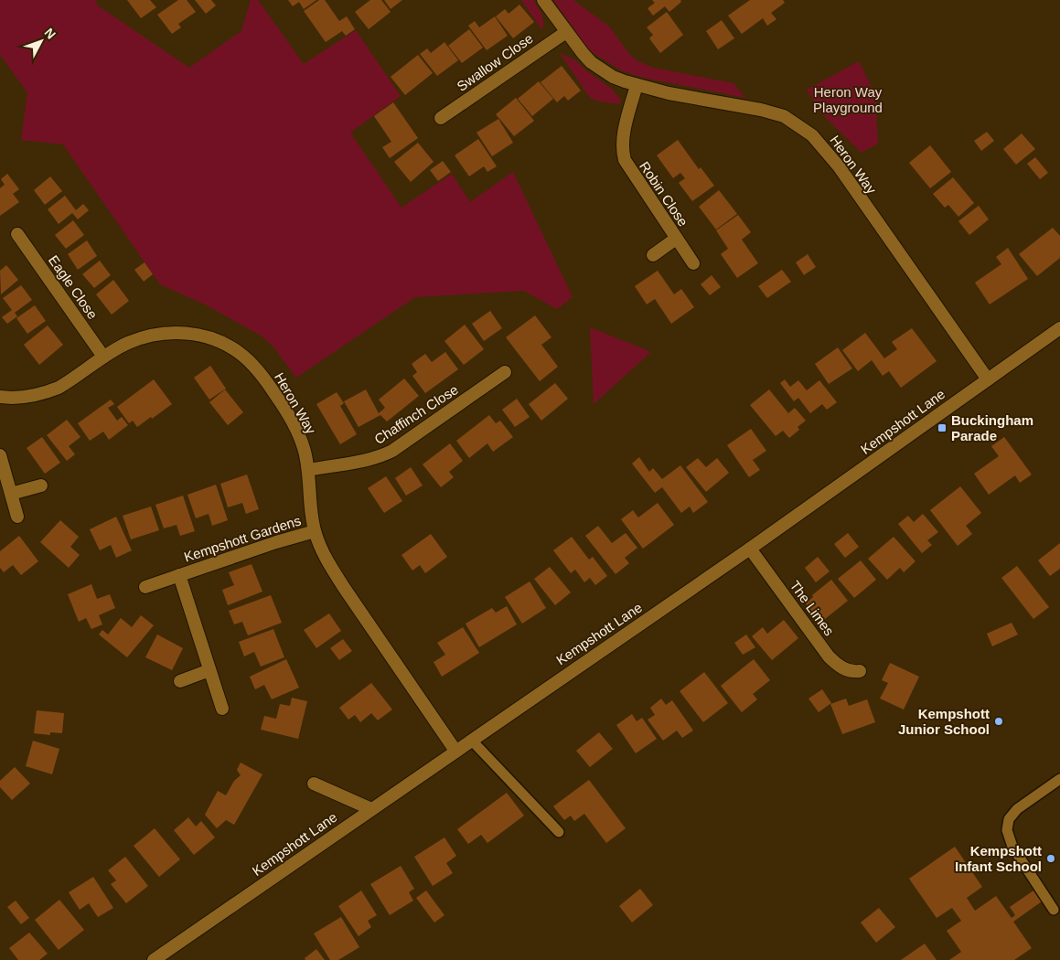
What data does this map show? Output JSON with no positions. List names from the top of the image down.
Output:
{
  "streets": {
    "street": [
      "Swallow Close",
      "Heron Way",
      "Robin Close",
      "Eagle Close",
      "Chaffinch Close",
      "Kempshott Lane",
      "Kempshott Gardens",
      "The Limes"
    ]
  },
  "crossings": [
    ["Swallow Close", "Heron Way"],
    ["Heron Way", "Robin Close"],
    ["Heron Way", "Eagle Close"],
    ["Heron Way", "Chaffinch Close"],
    ["Heron Way", "Kempshott Lane"],
    ["Heron Way", "Kempshott Gardens"],
    ["Kempshott Lane", "The Limes"]
  ],
  "parks": ["Heron Way Playground"],
  "places": {
    "transit": ["Buckingham Parade"],
    "other": ["Kempshott Junior School", "Kempshott Infant School"]
  },
  "north": "top right"
}
